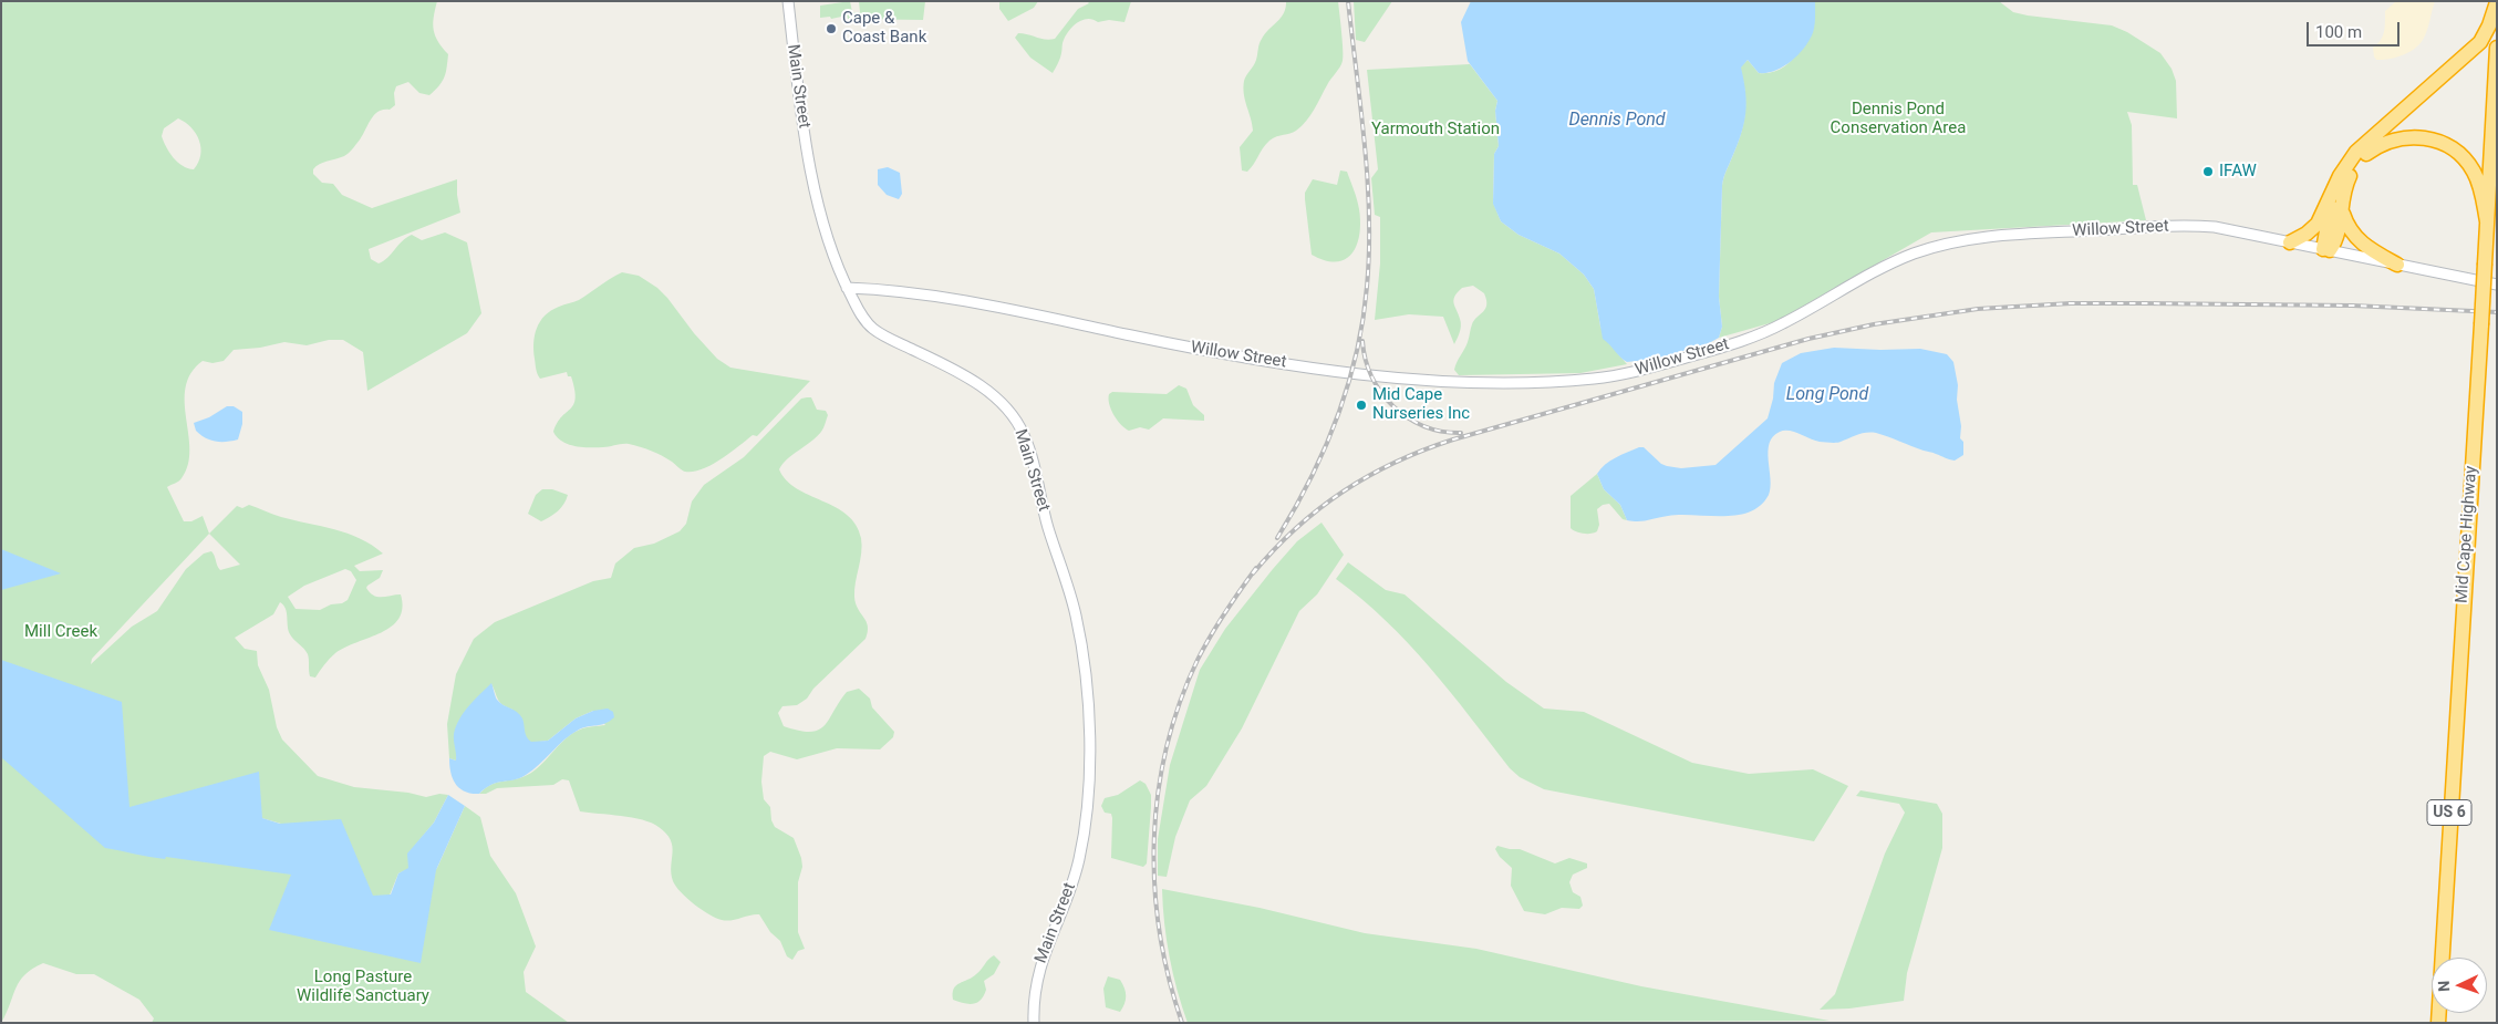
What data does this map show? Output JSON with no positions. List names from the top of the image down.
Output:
{
  "streets": {
    "highway": ["Mid Cape Highway", "US 6"],
    "main road": ["Main Street", "Willow Street"]
  },
  "crossings": [
    ["Main Street", "Willow Street"]
  ],
  "water": ["Dennis Pond", "Long Pond"],
  "parks": [
    "Dennis Pond Conservation Area",
    "Yarmouth Station",
    "Mill Creek",
    "Long Pasture Wildlife Sanctuary"
  ],
  "places": ["Cape & Coast Bank", "IFAW", "Mid Cape Nurseries Inc"],
  "scale_bar": "100 m",
  "north": "left"
}
